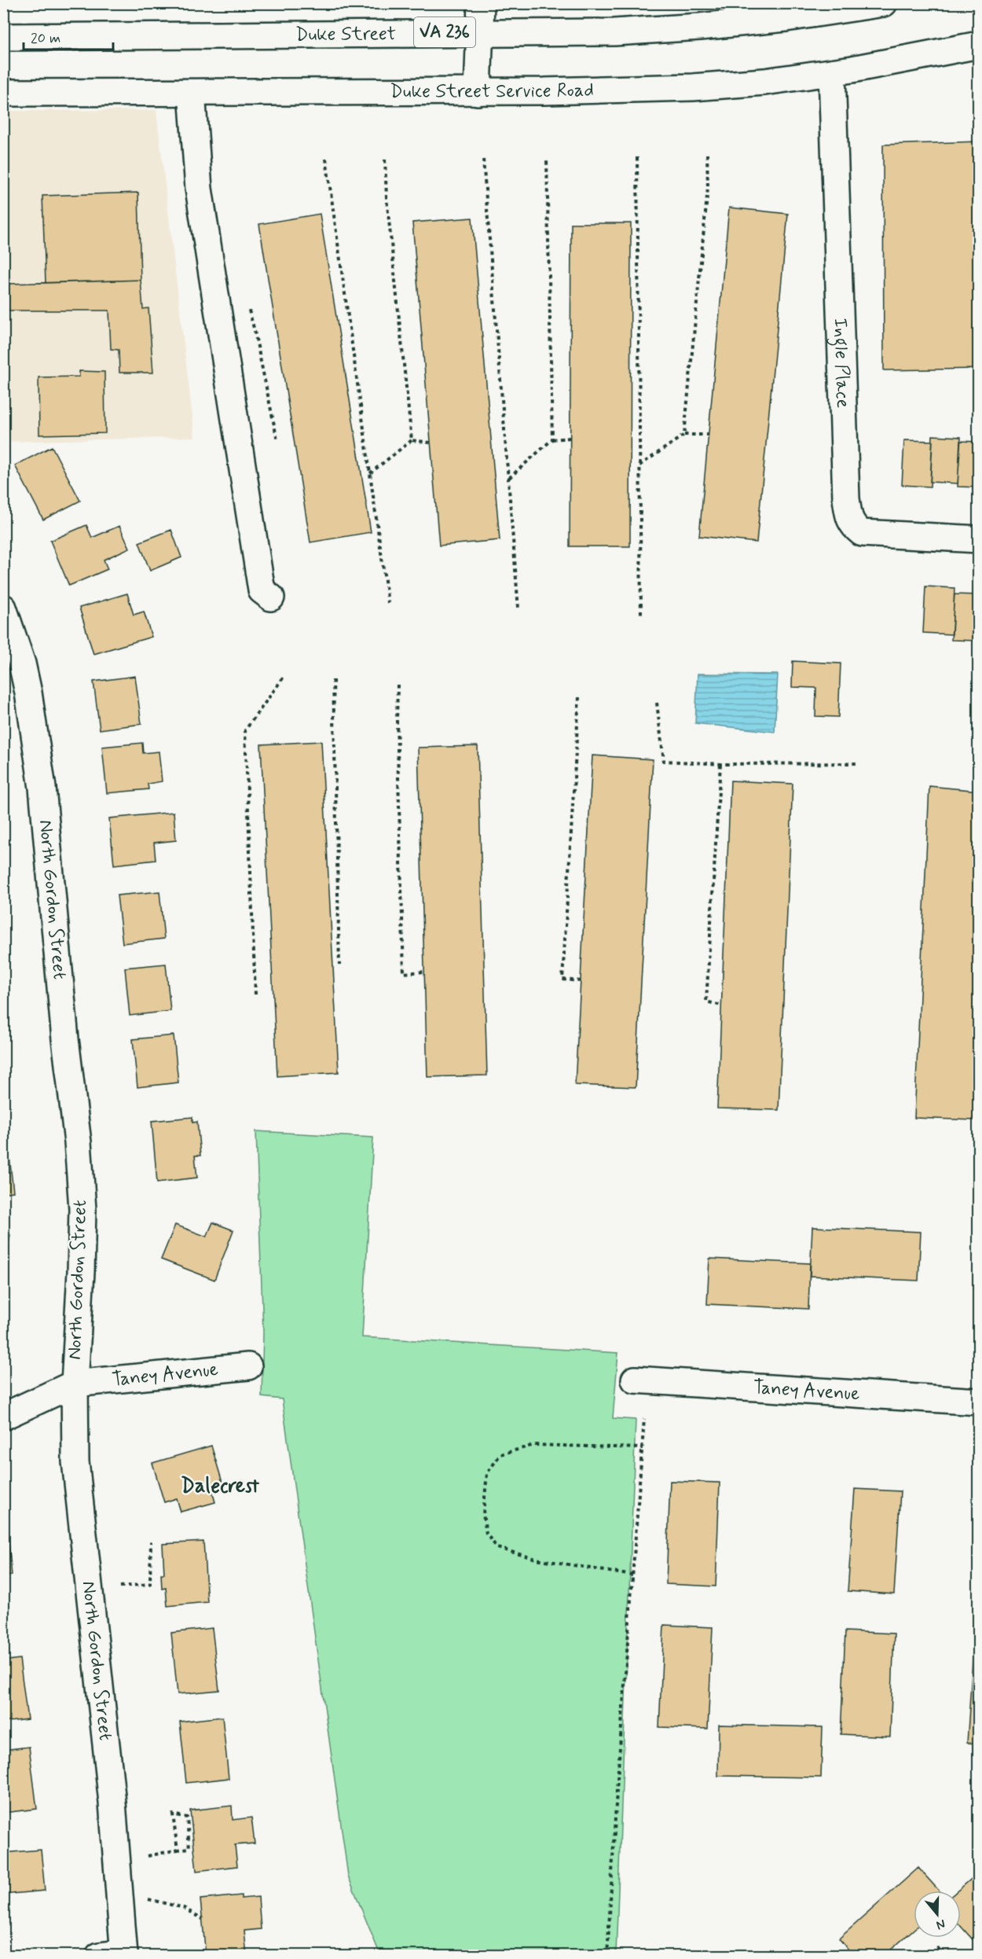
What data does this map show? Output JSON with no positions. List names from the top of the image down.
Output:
{
  "streets": {
    "street": [
      "VA 236",
      "Duke Street",
      "Duke Street Service Road",
      "Ingle Place",
      "North Gordon Street",
      "Taney Avenue"
    ]
  },
  "crossings": [
    ["Duke Street Service Road", "Ingle Place"],
    ["North Gordon Street", "Taney Avenue"]
  ],
  "districts": ["Dalecrest"],
  "scale_bar": "20 m",
  "north": "bottom"
}
